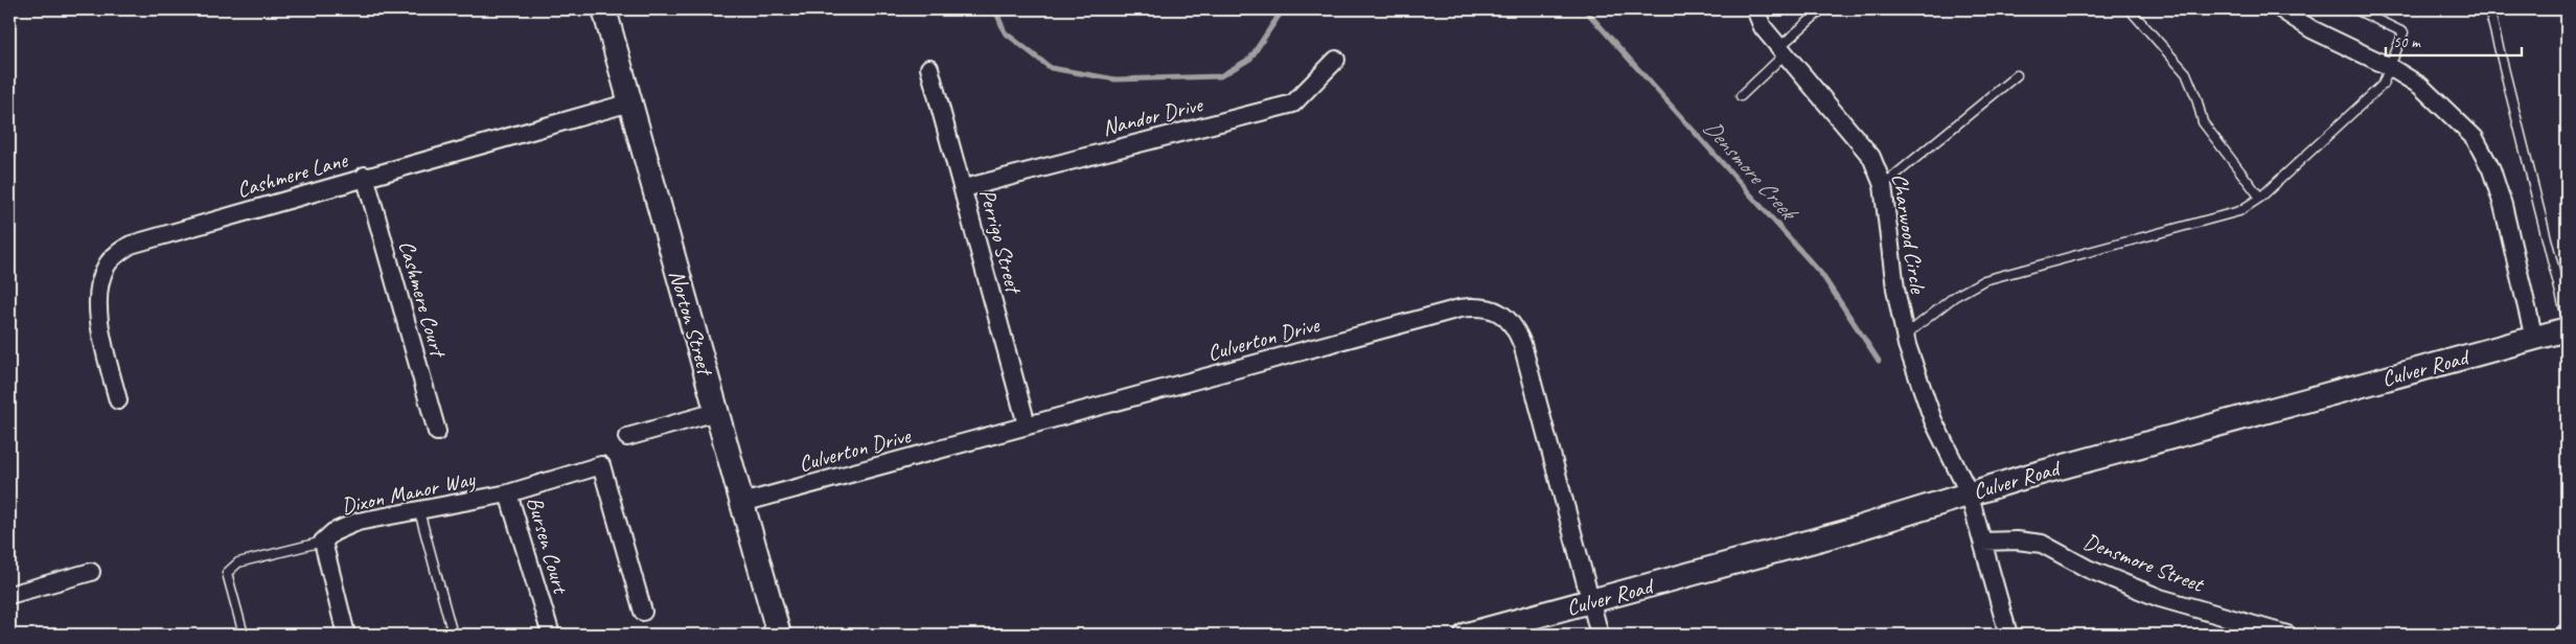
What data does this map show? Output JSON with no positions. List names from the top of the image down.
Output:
{
  "streets": {
    "main road": ["Norton Street", "Culver Road"],
    "street": [
      "Nandor Drive",
      "Cashmere Lane",
      "Charwood Circle",
      "Perrigo Street",
      "Cashmere Court",
      "Culverton Drive",
      "Dixon Manor Way",
      "Bursen Court",
      "Densmore Street"
    ]
  },
  "crossings": [
    ["Nandor Drive", "Perrigo Street"],
    ["Cashmere Lane", "Cashmere Court"],
    ["Cashmere Lane", "Norton Street"],
    ["Charwood Circle", "Culver Road"],
    ["Charwood Circle", "Densmore Street"],
    ["Perrigo Street", "Culverton Drive"],
    ["Norton Street", "Culverton Drive"],
    ["Culverton Drive", "Culver Road"],
    ["Dixon Manor Way", "Bursen Court"]
  ],
  "water": ["Densmore Creek"],
  "scale_bar": "50 m"
}
